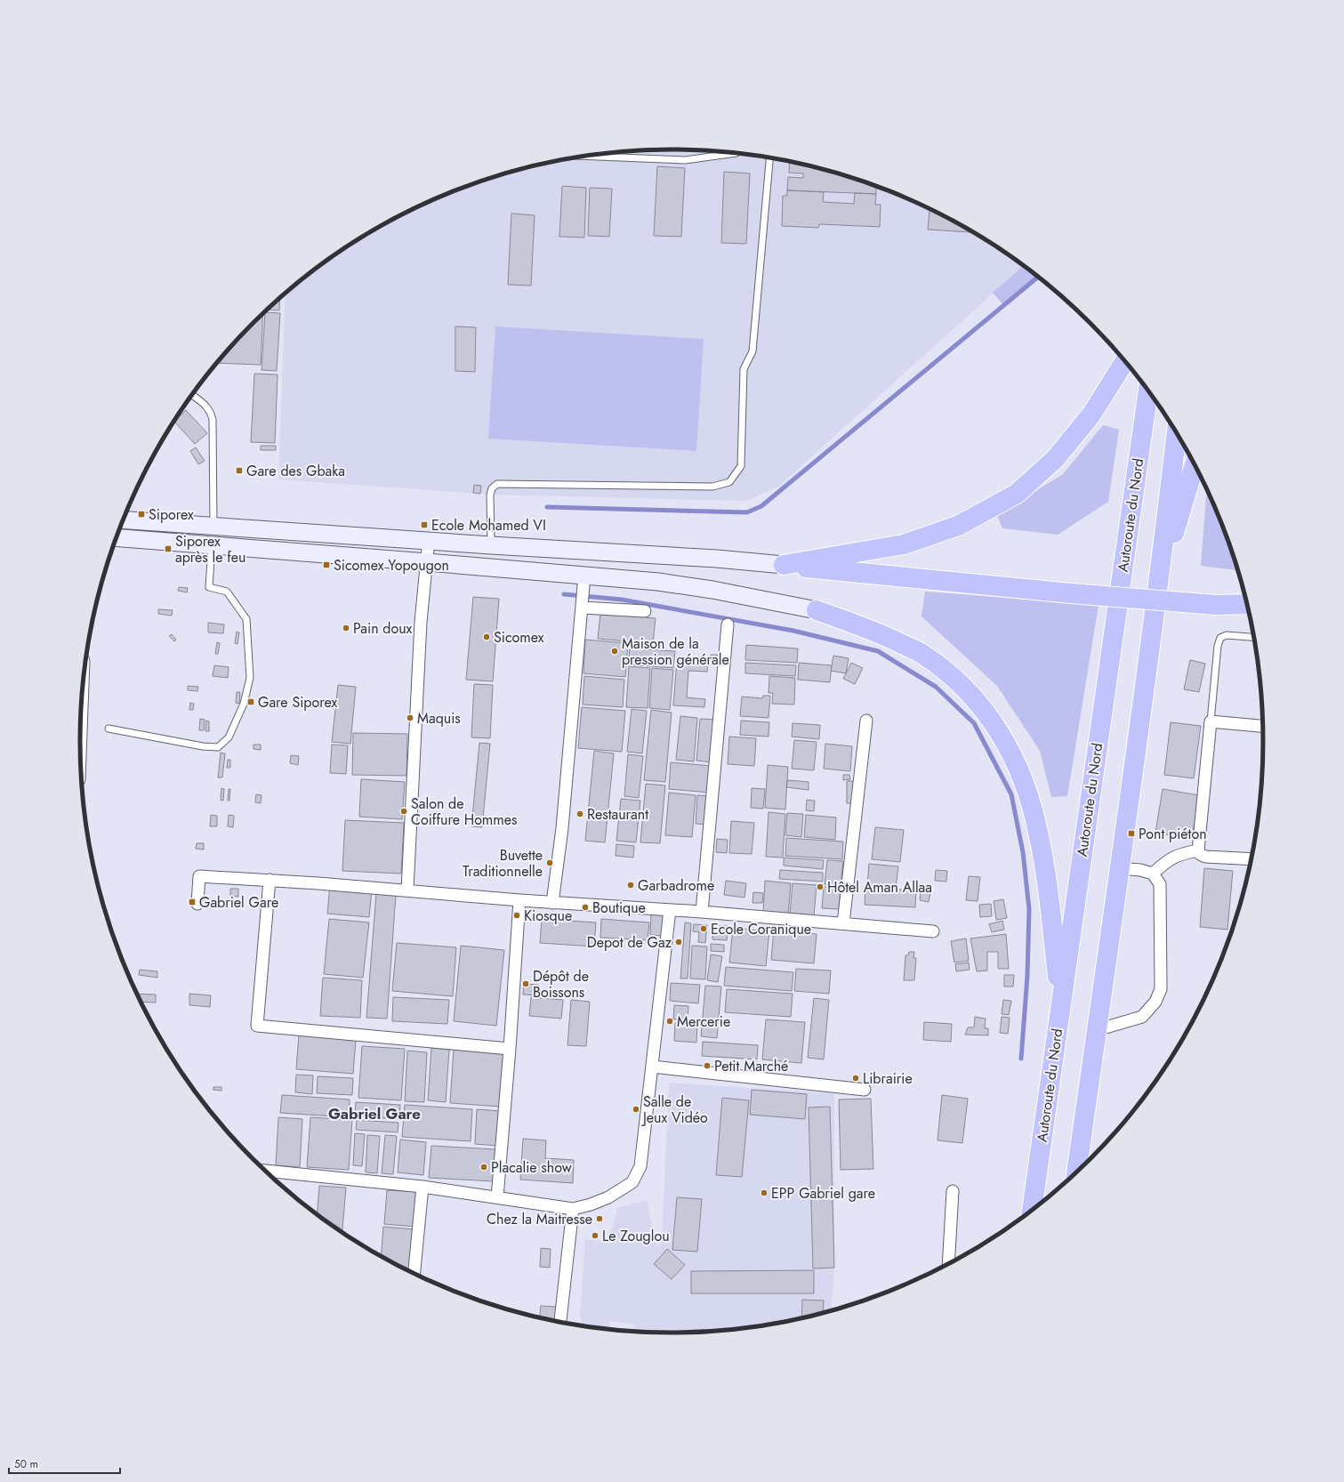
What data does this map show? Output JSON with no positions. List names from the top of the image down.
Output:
{
  "streets": {
    "highway": ["Autoroute du Nord"]
  },
  "districts": ["Gabriel Gare"],
  "places": {
    "transit": [
      "Gare des Gbaka",
      "Siporex",
      "Ecole Mohamed VI",
      "Siporex après le feu",
      "Sicomex Yopougon",
      "Gare Siporex",
      "Pont piéton",
      "Gabriel Gare"
    ],
    "other": [
      "Pain doux",
      "Sicomex",
      "Maison de la pression générale",
      "Maquis",
      "Salon de Coiffure Hommes",
      "Restaurant",
      "Buvette Traditionnelle",
      "Garbadrome",
      "Hôtel Aman Allaa",
      "Boutique",
      "Kiosque",
      "Ecole Coranique",
      "Depot de Gaz",
      "Dépôt de Boissons",
      "Mercerie",
      "Petit Marché",
      "Librairie",
      "Salle de Jeux Vidéo",
      "Placalie show",
      "EPP Gabriel gare",
      "Chez la Maitresse",
      "Le Zouglou"
    ]
  },
  "scale_bar": "50 m"
}
